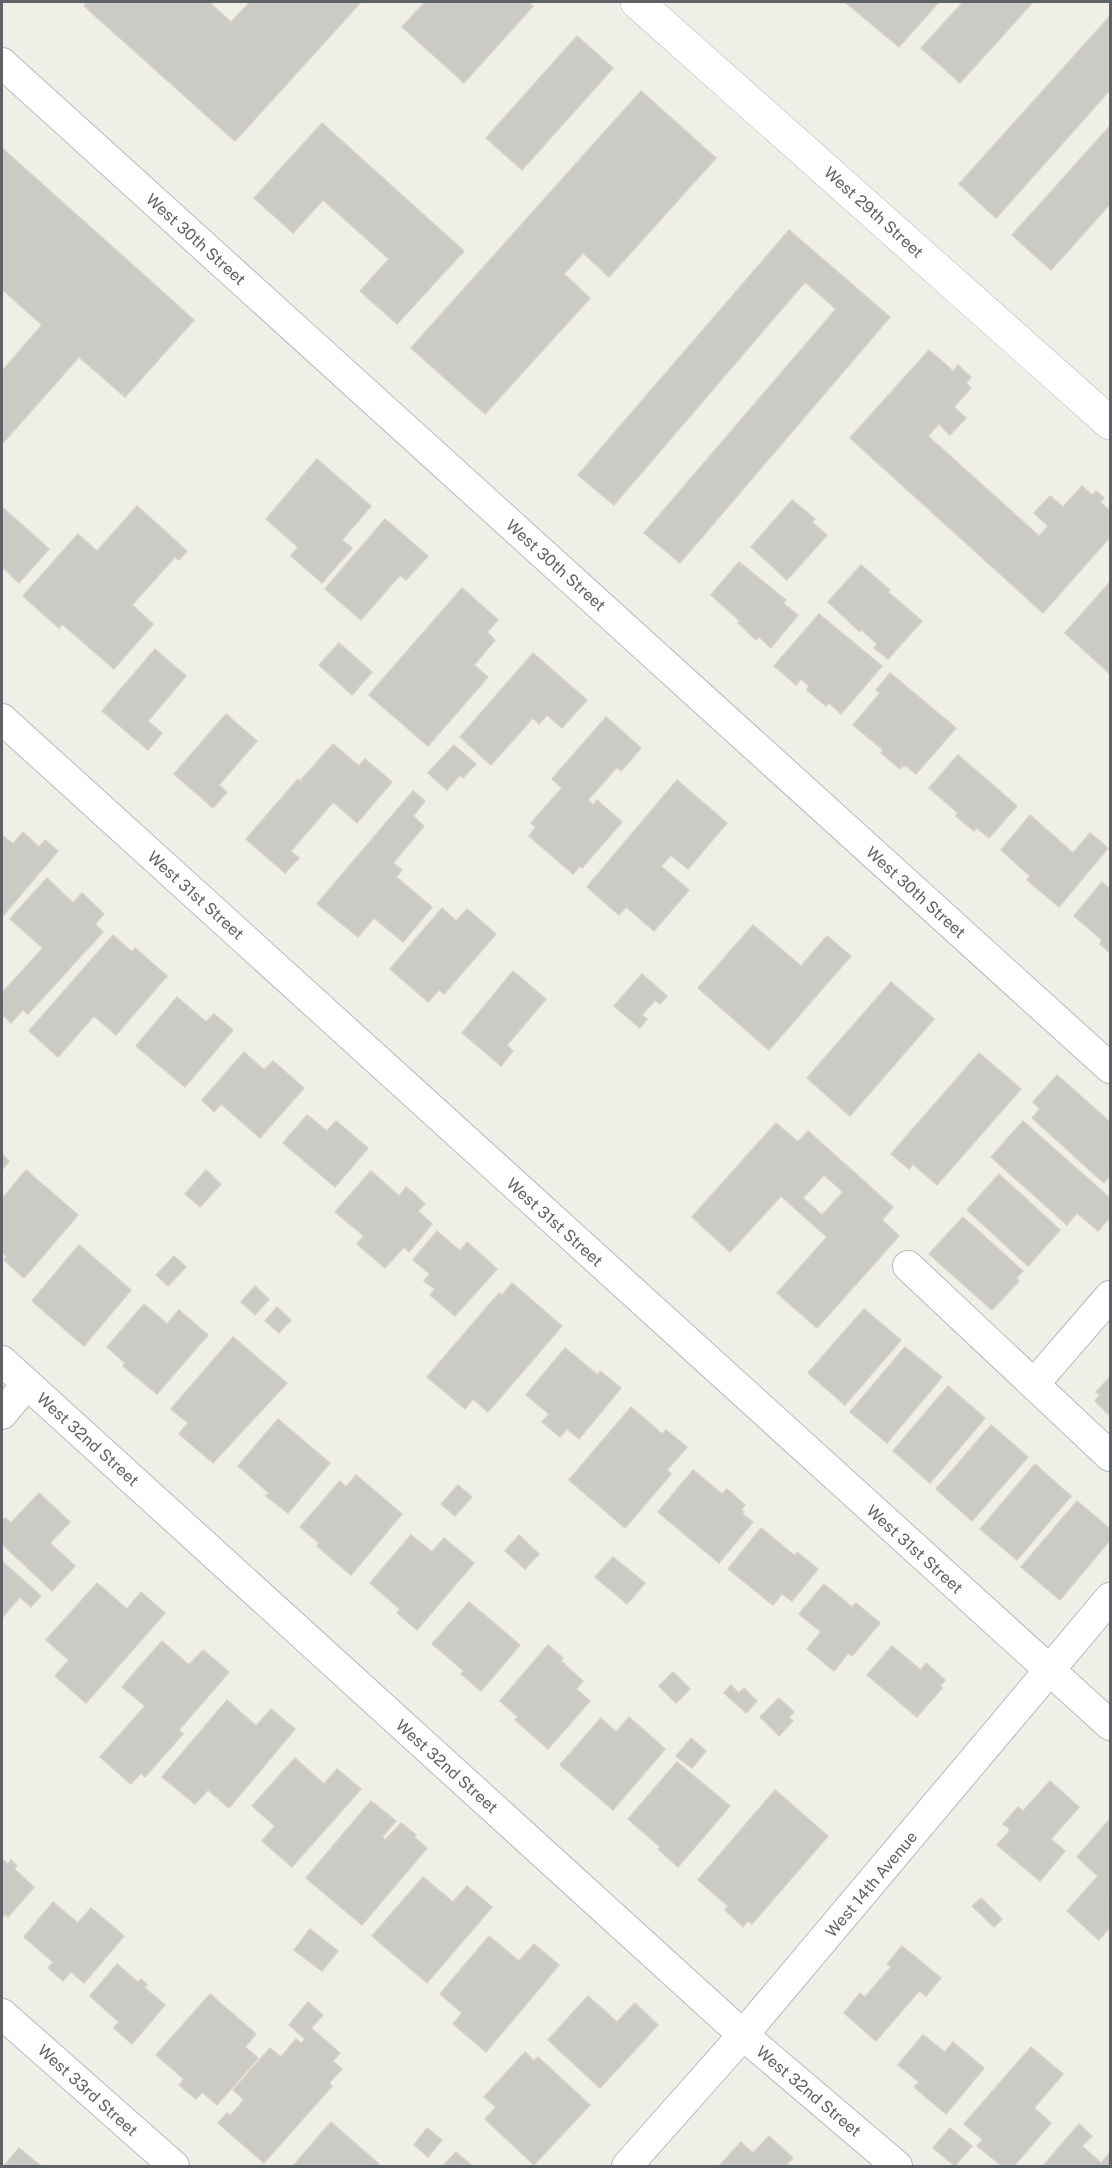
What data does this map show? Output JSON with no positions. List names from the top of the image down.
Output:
{
  "streets": {
    "street": [
      "West 29th Street",
      "West 30th Street",
      "West 31st Street",
      "West 32nd Street",
      "West 14th Avenue",
      "West 33rd Street"
    ]
  },
  "crossings": [
    ["West 31st Street", "West 14th Avenue"],
    ["West 32nd Street", "West 14th Avenue"]
  ]
}
